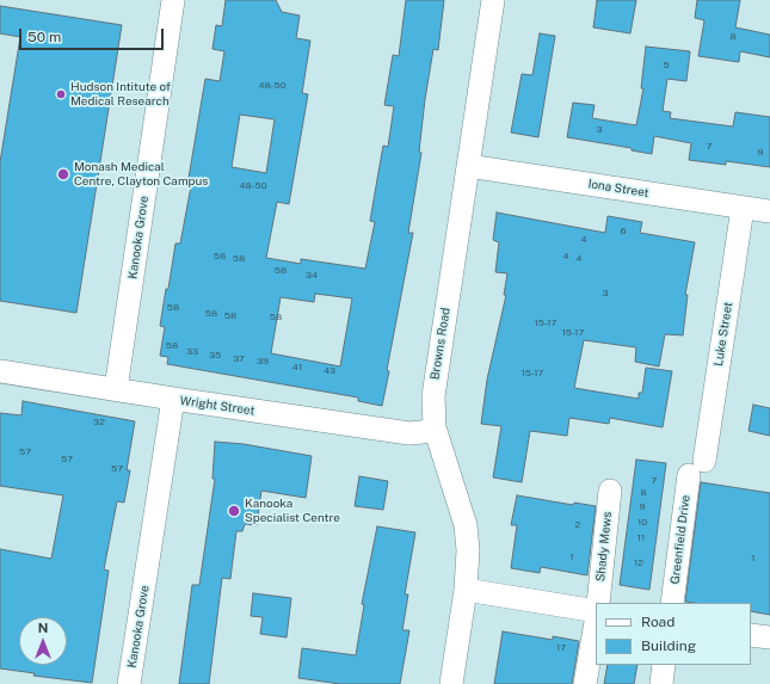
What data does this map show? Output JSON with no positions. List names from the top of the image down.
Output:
{
  "streets": {
    "street": [
      "Iona Street",
      "Kanooka Grove",
      "Luke Street",
      "Browns Road",
      "Wright Street",
      "Greenfield Drive",
      "Shady Mews"
    ]
  },
  "crossings": [
    ["Iona Street", "Luke Street"],
    ["Iona Street", "Browns Road"],
    ["Kanooka Grove", "Wright Street"],
    ["Luke Street", "Greenfield Drive"],
    ["Browns Road", "Wright Street"]
  ],
  "places": ["Hudson Intitute of Medical Research", "Monash Medical Centre, Clayton Campus", "Kanooka Specialist Centre"],
  "house_numbers": [
    "8",
    "5",
    "48-50",
    "3",
    "7",
    "9",
    "48-50",
    "6",
    "4",
    "58",
    "4",
    "58",
    "4",
    "58",
    "34",
    "3",
    "58",
    "58",
    "58",
    "58",
    "15-17",
    "15-17",
    "58",
    "33",
    "35",
    "37",
    "39",
    "41",
    "43",
    "15-17",
    "32",
    "57",
    "57",
    "57",
    "7",
    "8",
    "9",
    "10",
    "2",
    "11",
    "1",
    "1",
    "12",
    "17"
  ],
  "legend": ["Road", "Building"],
  "scale_bar": "50 m",
  "north": "top"
}
